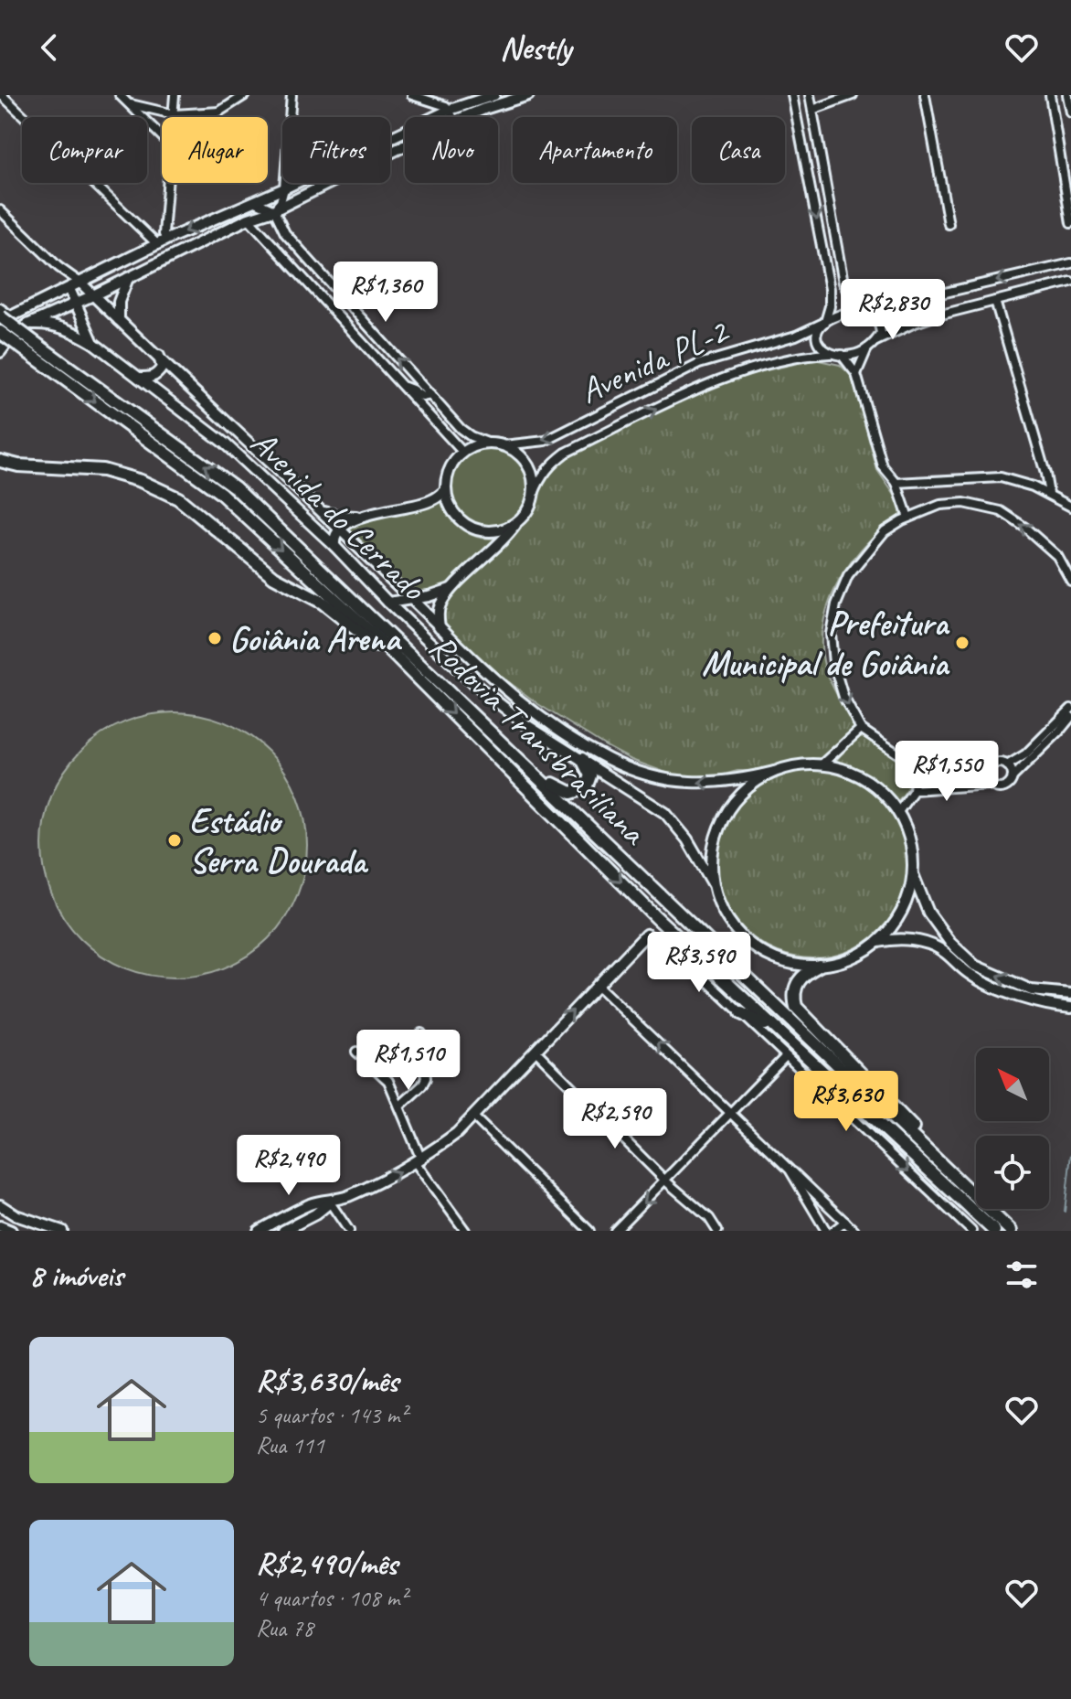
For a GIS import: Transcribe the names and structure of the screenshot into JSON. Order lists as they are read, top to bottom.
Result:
{
  "streets": {
    "highway": ["Rodovia Transbrasiliana"],
    "main road": ["Avenida do Cerrado"],
    "street": ["Avenida PL-2"]
  },
  "places": ["Goiânia Arena", "Prefeitura Municipal de Goiânia", "Estádio Serra Dourada"],
  "north": "top left",
  "page": {
    "header": "Nestly",
    "chip": [
      "Comprar",
      "Alugar",
      "Filtros",
      "Novo",
      "Apartamento",
      "Casa"
    ],
    "price": [
      "R$1,360",
      "R$2,830",
      "R$1,550",
      "R$3,590",
      "R$1,510",
      "R$3,630",
      "R$2,590",
      "R$2,490"
    ],
    "heading": "8 imóveis",
    "list": [
      {
        "name": "R$3,630/mês",
        "note": "5 quartos · 143 m² · Rua 111"
      },
      {
        "name": "R$2,490/mês",
        "note": "4 quartos · 108 m² · Rua 78"
      }
    ]
  }
}
